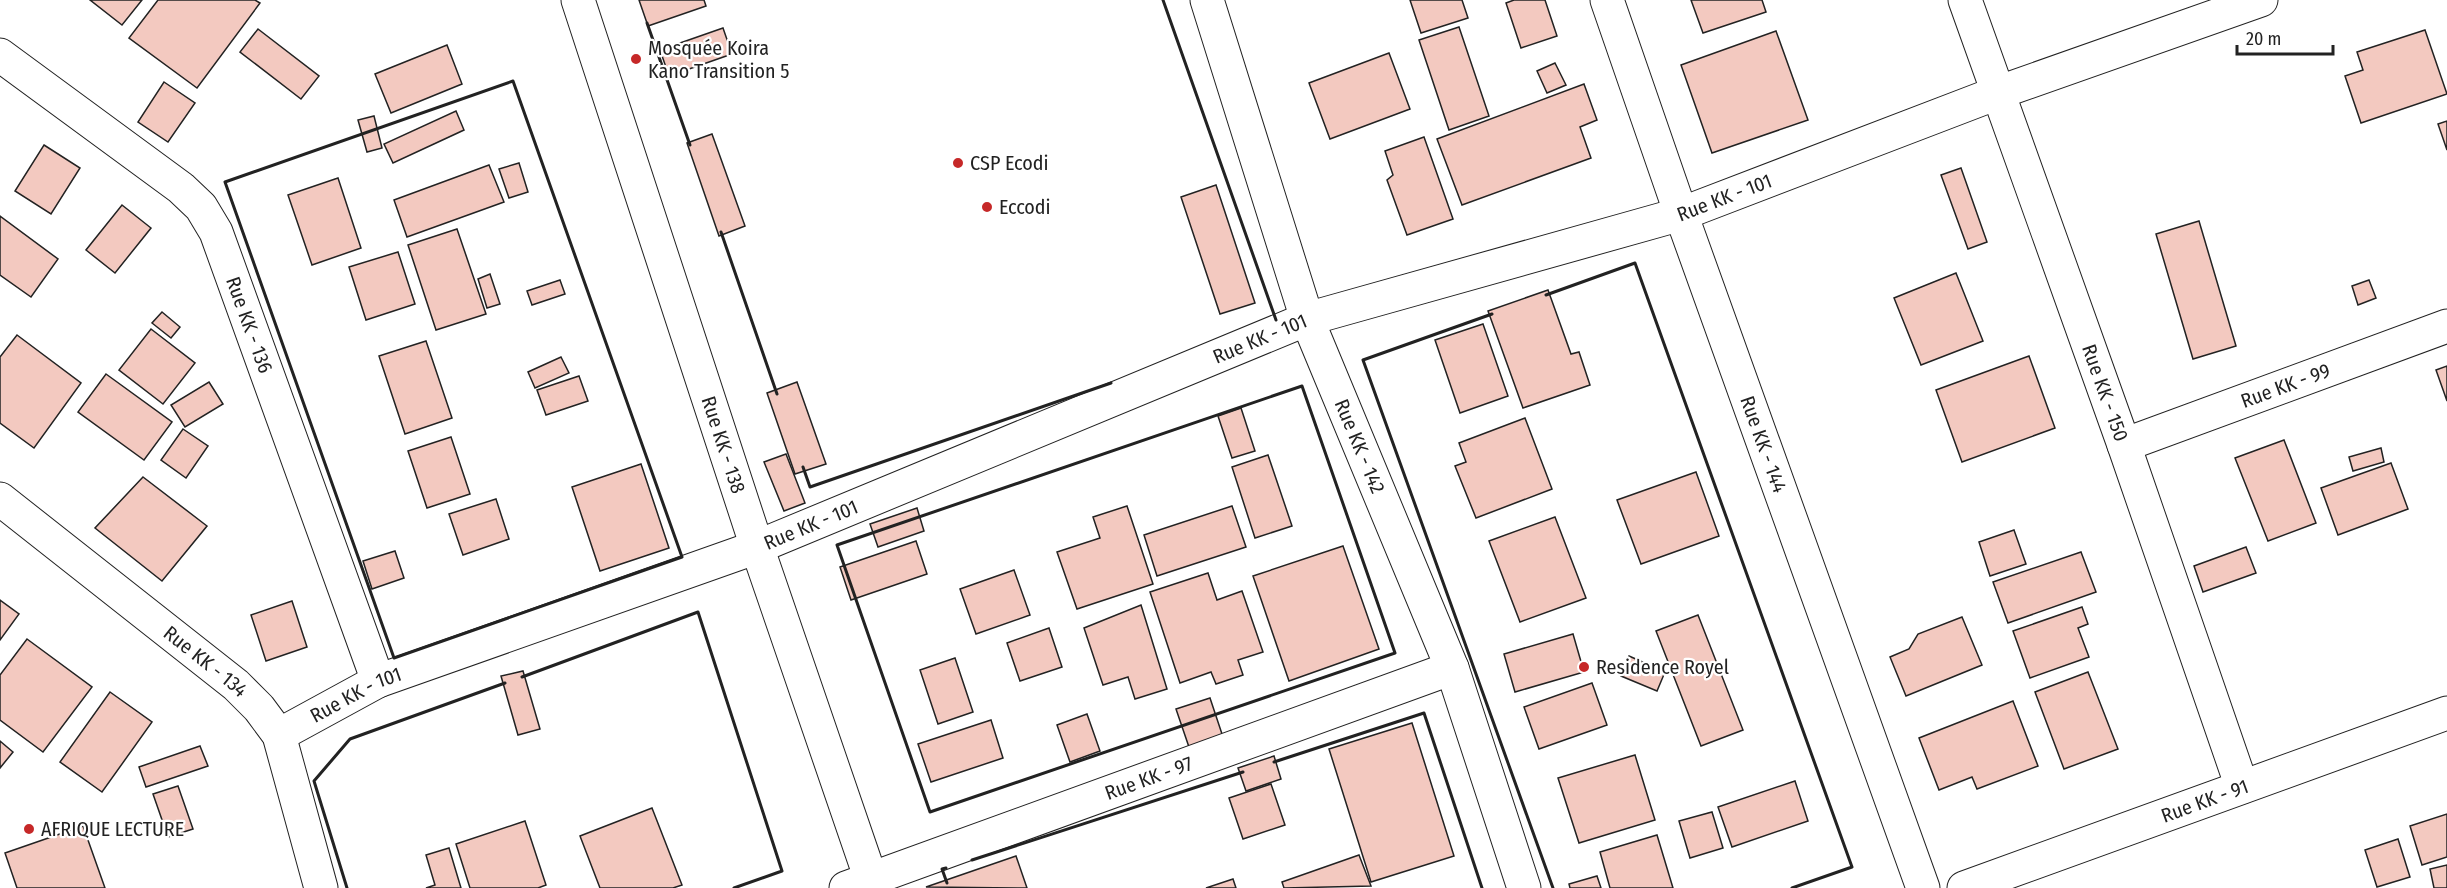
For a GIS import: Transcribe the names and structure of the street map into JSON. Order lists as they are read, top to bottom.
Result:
{
  "streets": {
    "street": [
      "Rue KK - 101",
      "Rue KK - 136",
      "Rue KK - 99",
      "Rue KK - 150",
      "Rue KK - 138",
      "Rue KK - 144",
      "Rue KK - 142",
      "Rue KK - 134",
      "Rue KK - 97",
      "Rue KK - 91"
    ]
  },
  "crossings": [
    ["Rue KK - 101", "Rue KK - 136"],
    ["Rue KK - 101", "Rue KK - 150"],
    ["Rue KK - 101", "Rue KK - 138"],
    ["Rue KK - 101", "Rue KK - 144"],
    ["Rue KK - 101", "Rue KK - 142"],
    ["Rue KK - 101", "Rue KK - 134"],
    ["Rue KK - 99", "Rue KK - 150"],
    ["Rue KK - 150", "Rue KK - 91"],
    ["Rue KK - 138", "Rue KK - 97"],
    ["Rue KK - 142", "Rue KK - 97"]
  ],
  "places": [
    "Mosquée Koira Kano Transition 5",
    "CSP Ecodi",
    "Eccodi",
    "Residence Royel",
    "AFRIQUE LECTURE"
  ],
  "scale_bar": "20 m"
}
